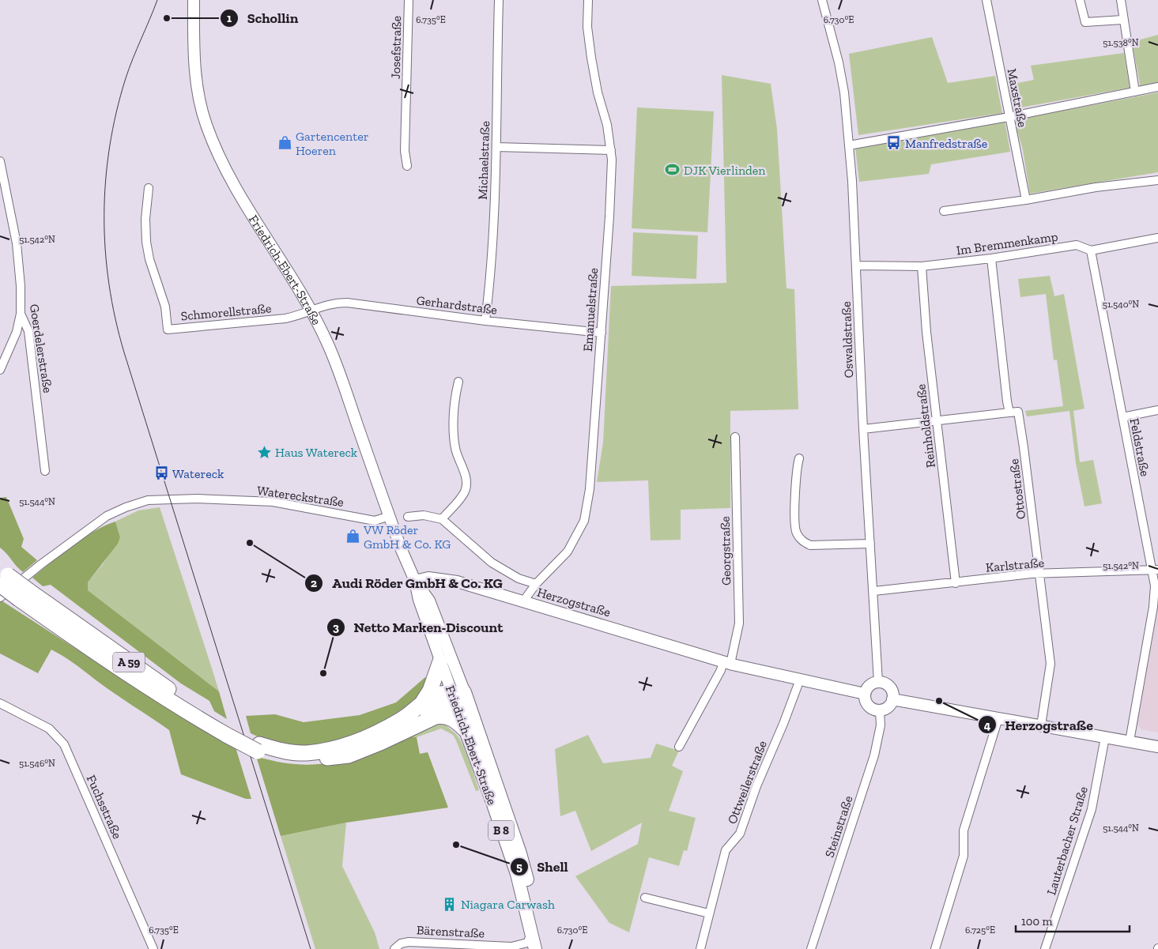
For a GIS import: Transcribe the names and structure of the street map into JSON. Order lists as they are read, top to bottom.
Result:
{
  "streets": {
    "highway": ["A 59"],
    "main road": ["Friedrich-Ebert-Straße", "Herzogstraße", "B 8"],
    "street": [
      "Josefstraße",
      "Maxstraße",
      "Michaelstraße",
      "Im Bremmenkamp",
      "Gerhardstraße",
      "Emanuelstraße",
      "Schmorellstraße",
      "Oswaldstraße",
      "Goerdelerstraße",
      "Reinholdstraße",
      "Feldstraße",
      "Ottostraße",
      "Watereckstraße",
      "Georgstraße",
      "Karlstraße",
      "Ottweilerstraße",
      "Fuchsstraße",
      "Steinstraße",
      "Lauterbacher Straße",
      "Bärenstraße"
    ]
  },
  "crossings": [
    ["Michaelstraße", "Gerhardstraße"],
    ["Im Bremmenkamp", "Oswaldstraße"],
    ["Im Bremmenkamp", "Reinholdstraße"],
    ["Im Bremmenkamp", "Feldstraße"],
    ["Friedrich-Ebert-Straße", "Gerhardstraße"],
    ["Friedrich-Ebert-Straße", "Schmorellstraße"],
    ["Friedrich-Ebert-Straße", "Watereckstraße"],
    ["Friedrich-Ebert-Straße", "Herzogstraße"],
    ["Friedrich-Ebert-Straße", "B 8"],
    ["Friedrich-Ebert-Straße", "Bärenstraße"],
    ["Gerhardstraße", "Emanuelstraße"],
    ["Gerhardstraße", "Schmorellstraße"],
    ["Emanuelstraße", "Herzogstraße"],
    ["Oswaldstraße", "Karlstraße"],
    ["Oswaldstraße", "Herzogstraße"],
    ["Oswaldstraße", "Steinstraße"],
    ["Reinholdstraße", "Karlstraße"],
    ["Feldstraße", "Karlstraße"],
    ["Ottostraße", "Karlstraße"],
    ["Georgstraße", "Herzogstraße"],
    ["Herzogstraße", "Ottweilerstraße"],
    ["Herzogstraße", "Steinstraße"],
    ["B 8", "Bärenstraße"]
  ],
  "places": {
    "other": [
      "Schollin",
      "Audi Röder GmbH & Co. KG",
      "Netto Marken-Discount",
      "Herzogstraße",
      "Shell"
    ],
    "shop": ["Gartencenter Hoeren", "VW Röder GmbH & Co. KG"],
    "bus stop": ["Manfredstraße", "Watereck"],
    "sports": ["DJK Vierlinden"],
    "place": ["Haus Watereck"],
    "building": ["Niagara Carwash"]
  },
  "scale_bar": "100 m",
  "coordinates": [
    "6.735°E",
    "6.730°E",
    "51.538°N",
    "51.542°N",
    "51.540°N",
    "51.544°N",
    "51.546°N",
    "6.725°E"
  ]
}
